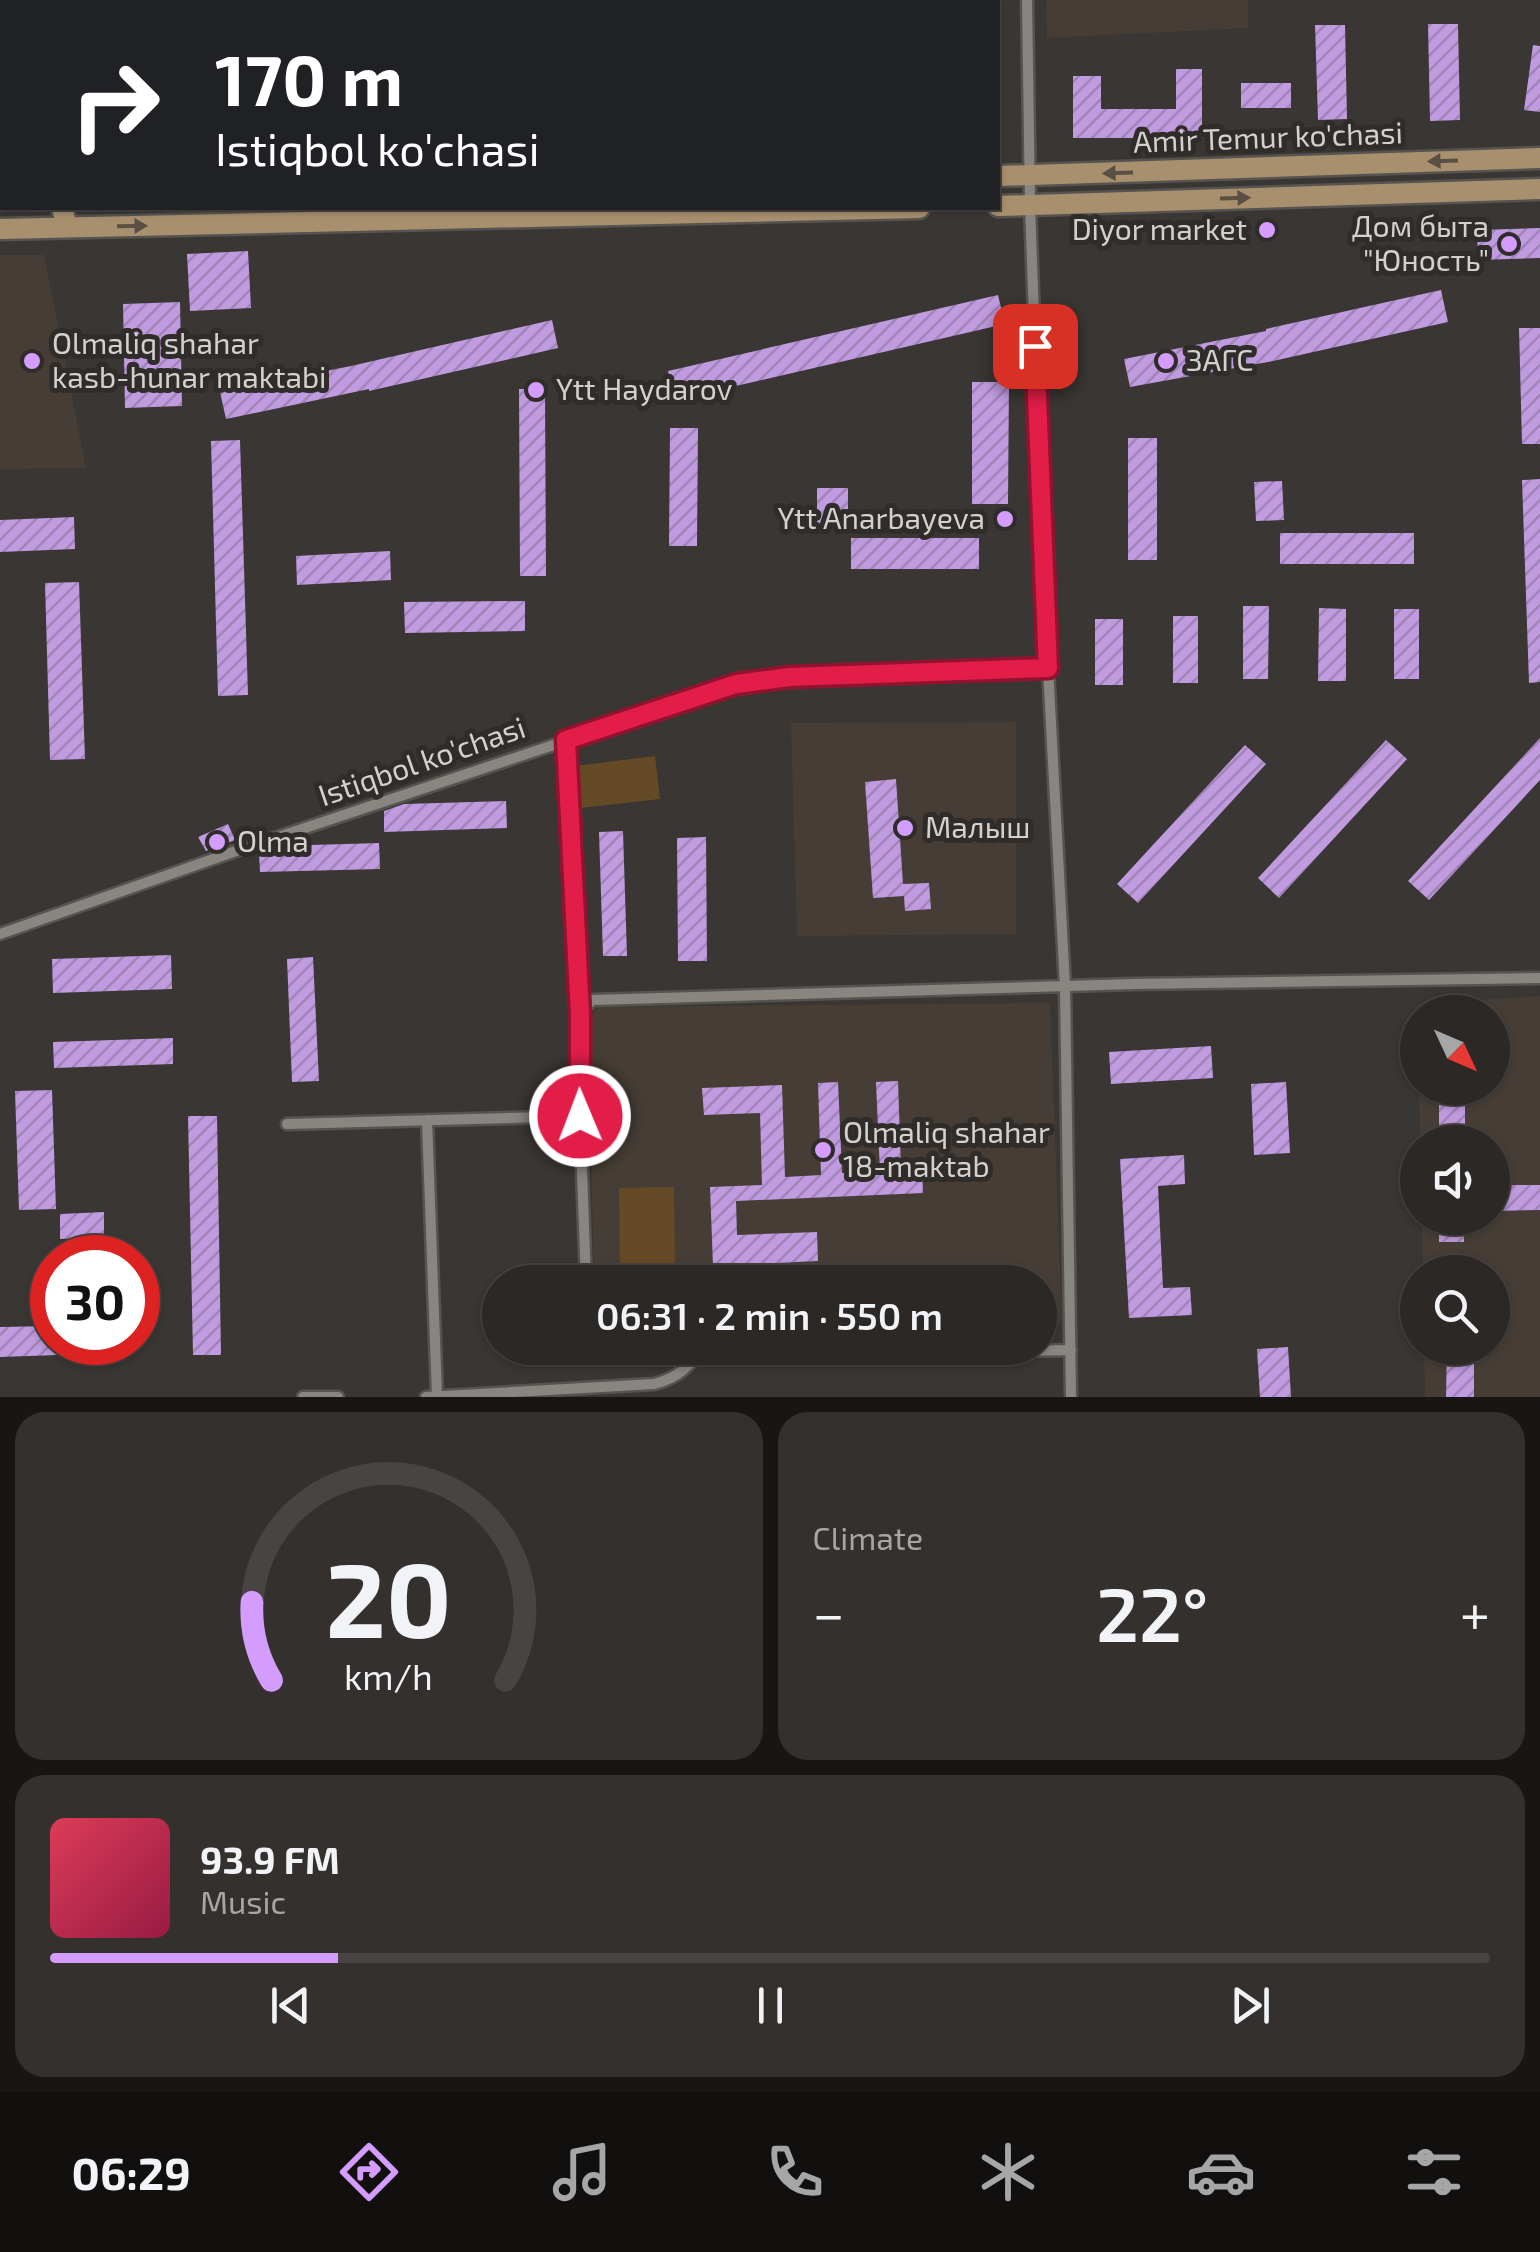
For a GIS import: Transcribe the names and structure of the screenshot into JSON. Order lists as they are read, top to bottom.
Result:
{
  "streets": {
    "main road": ["Amir Temur ko'chasi"],
    "street": ["Istiqbol ko'chasi"]
  },
  "places": [
    "Diyor market",
    "Дом быта \"Юность\"",
    "Olmaliq shahar kasb-hunar maktabi",
    "ЗАГС",
    "Ytt Haydarov",
    "Ytt Anarbayeva",
    "Малыш",
    "Olma",
    "Olmaliq shahar 18-maktab"
  ],
  "north": "bottom right",
  "page": {
    "turn": ["170 m", "Istiqbol ko'chasi"],
    "limit": "30",
    "trip": "06:31 · 2 min · 550 m",
    "tile": "Climate",
    "heat": ["−", "22°", "+"],
    "song": ["93.9 FM", "Music"],
    "tabs": "06:29",
    "gauge": ["20", "km/h"]
  }
}
